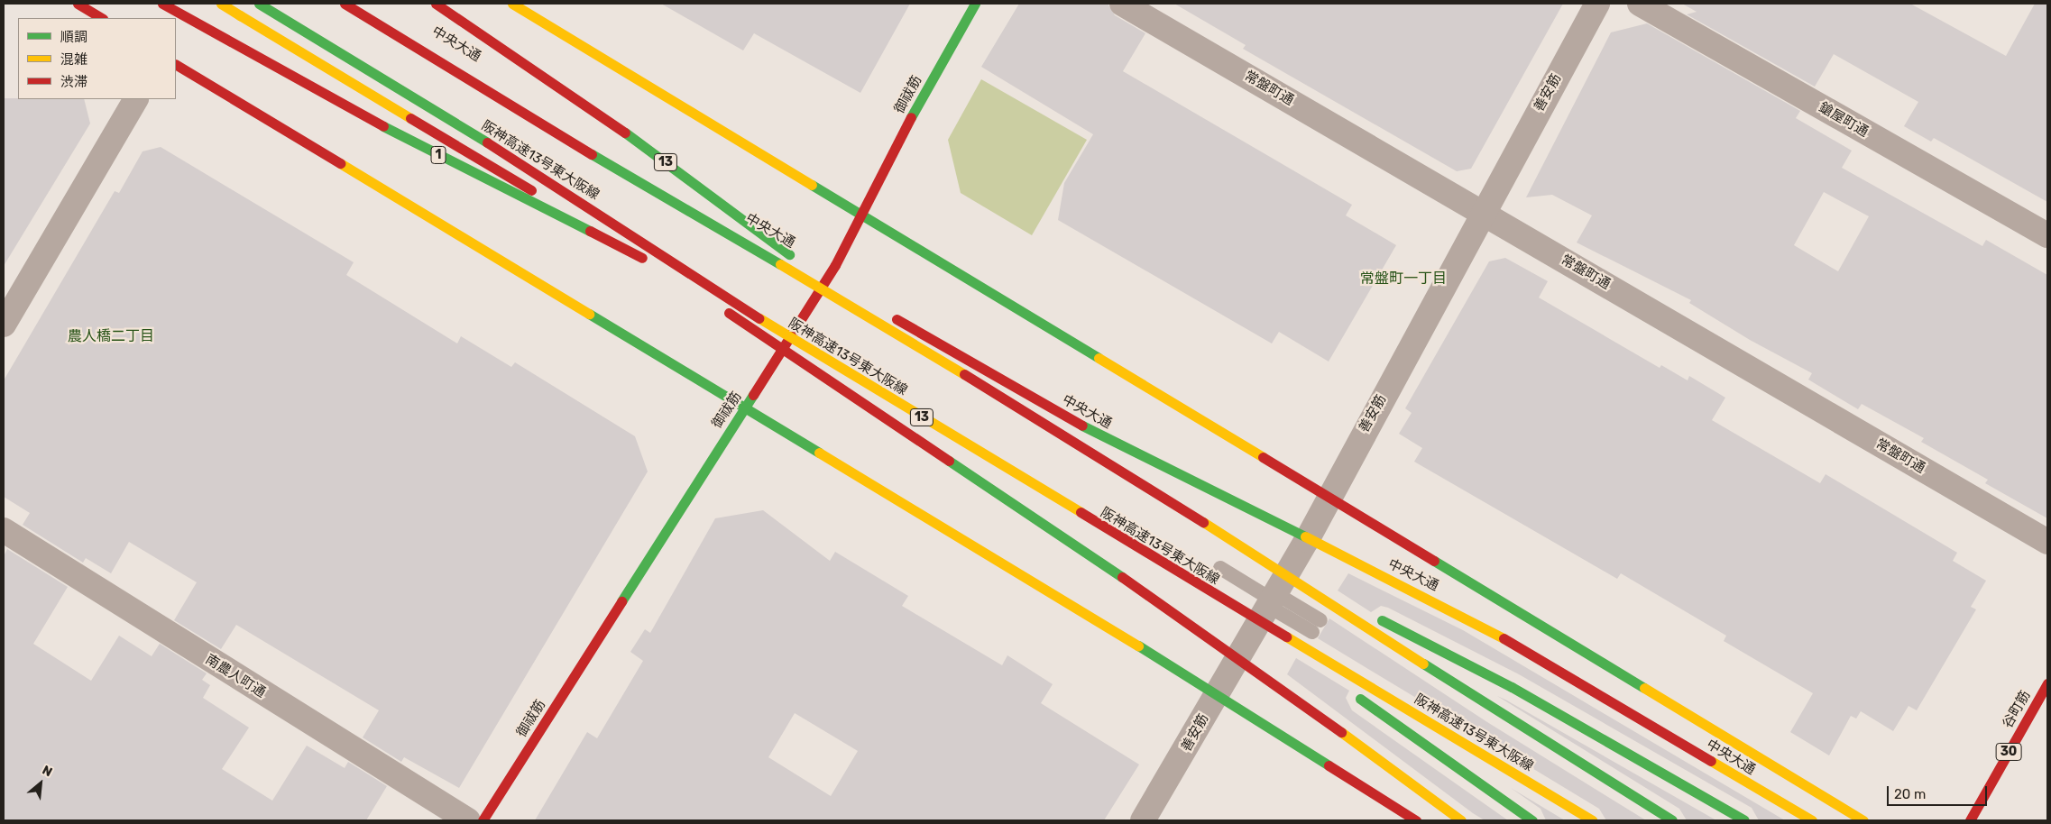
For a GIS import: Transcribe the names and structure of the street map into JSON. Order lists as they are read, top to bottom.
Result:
{
  "streets": {
    "main road": [
      "中央大通",
      "御祓筋",
      "1",
      "阪神高速13号東大阪線",
      "13",
      "谷町筋",
      "30"
    ],
    "street": [
      "常盤町通",
      "善安筋",
      "鎗屋町通",
      "南農人町通"
    ]
  },
  "crossings": [
    ["中央大通", "善安筋"],
    ["中央大通", "御祓筋"],
    ["常盤町通", "善安筋"],
    ["1", "阪神高速13号東大阪線"]
  ],
  "districts": ["常盤町一丁目", "農人橋二丁目"],
  "legend": ["順調", "混雑", "渋滞"],
  "scale_bar": "20 m",
  "north": "top right"
}
